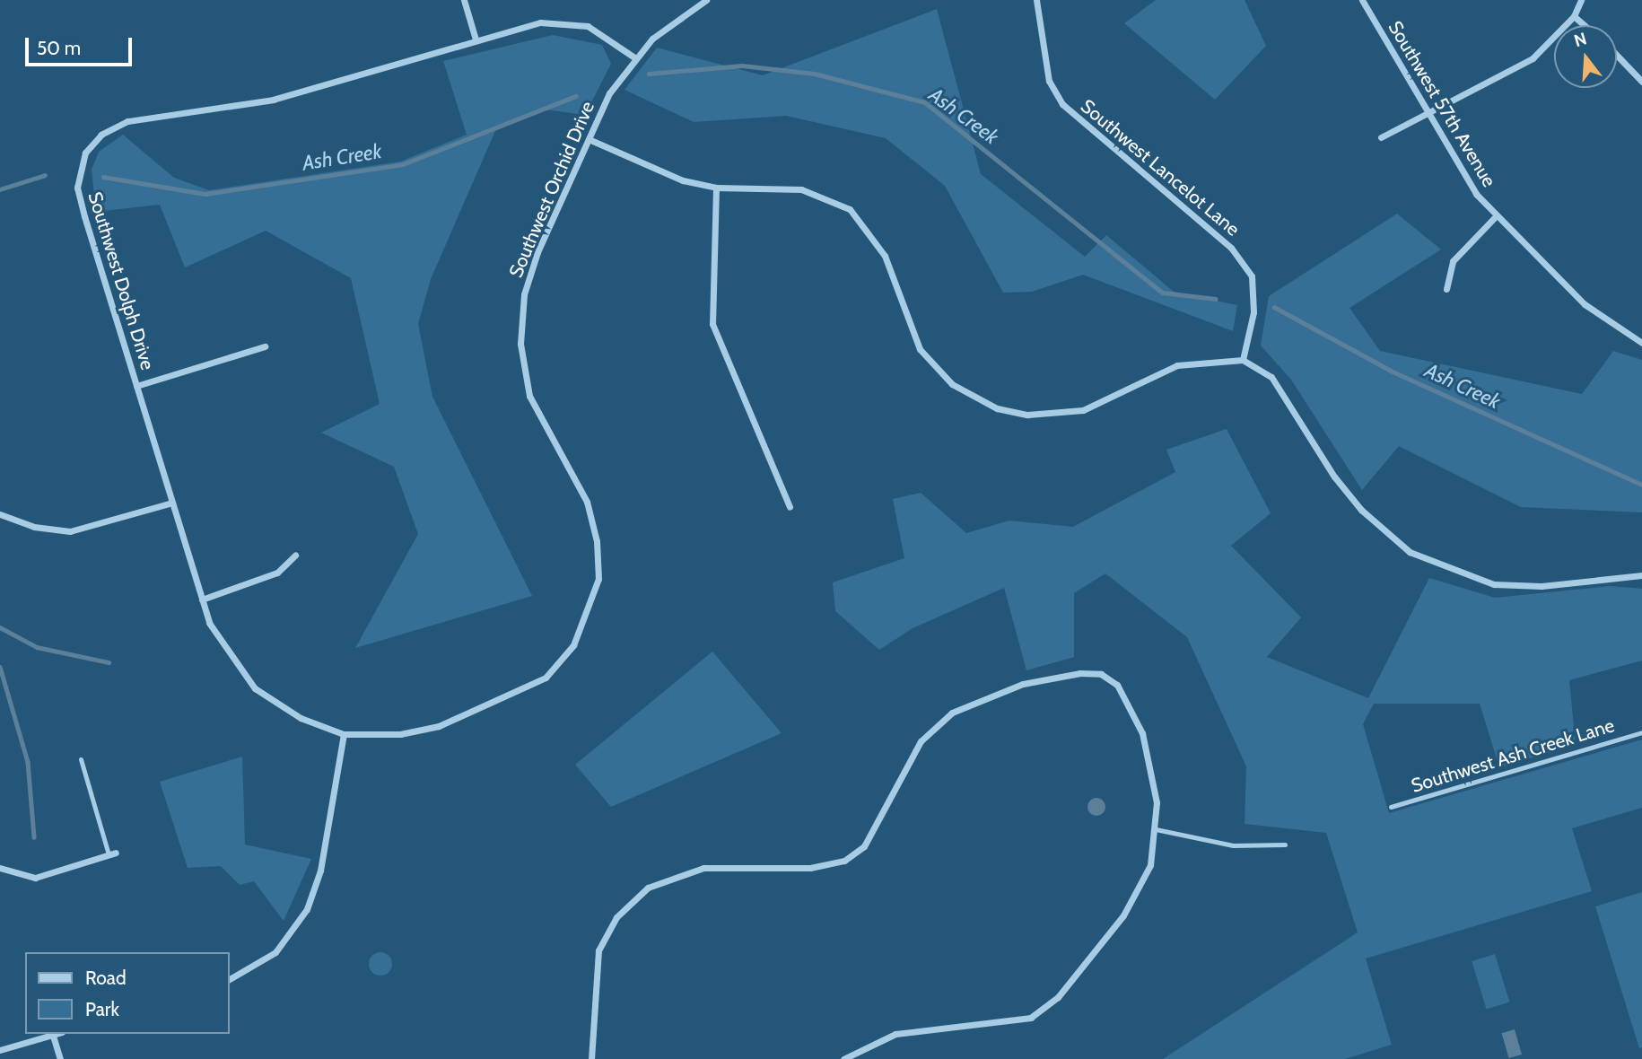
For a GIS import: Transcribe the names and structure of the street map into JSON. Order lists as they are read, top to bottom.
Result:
{
  "streets": {
    "street": [
      "Southwest 57th Avenue",
      "Southwest Lancelot Lane",
      "Southwest Orchid Drive",
      "Southwest Dolph Drive"
    ],
    "lane": ["Southwest Ash Creek Lane"]
  },
  "crossings": [
    ["Southwest Orchid Drive", "Southwest Dolph Drive"]
  ],
  "water": ["Ash Creek"],
  "legend": ["Road", "Park"],
  "scale_bar": "50 m",
  "north": "top"
}
